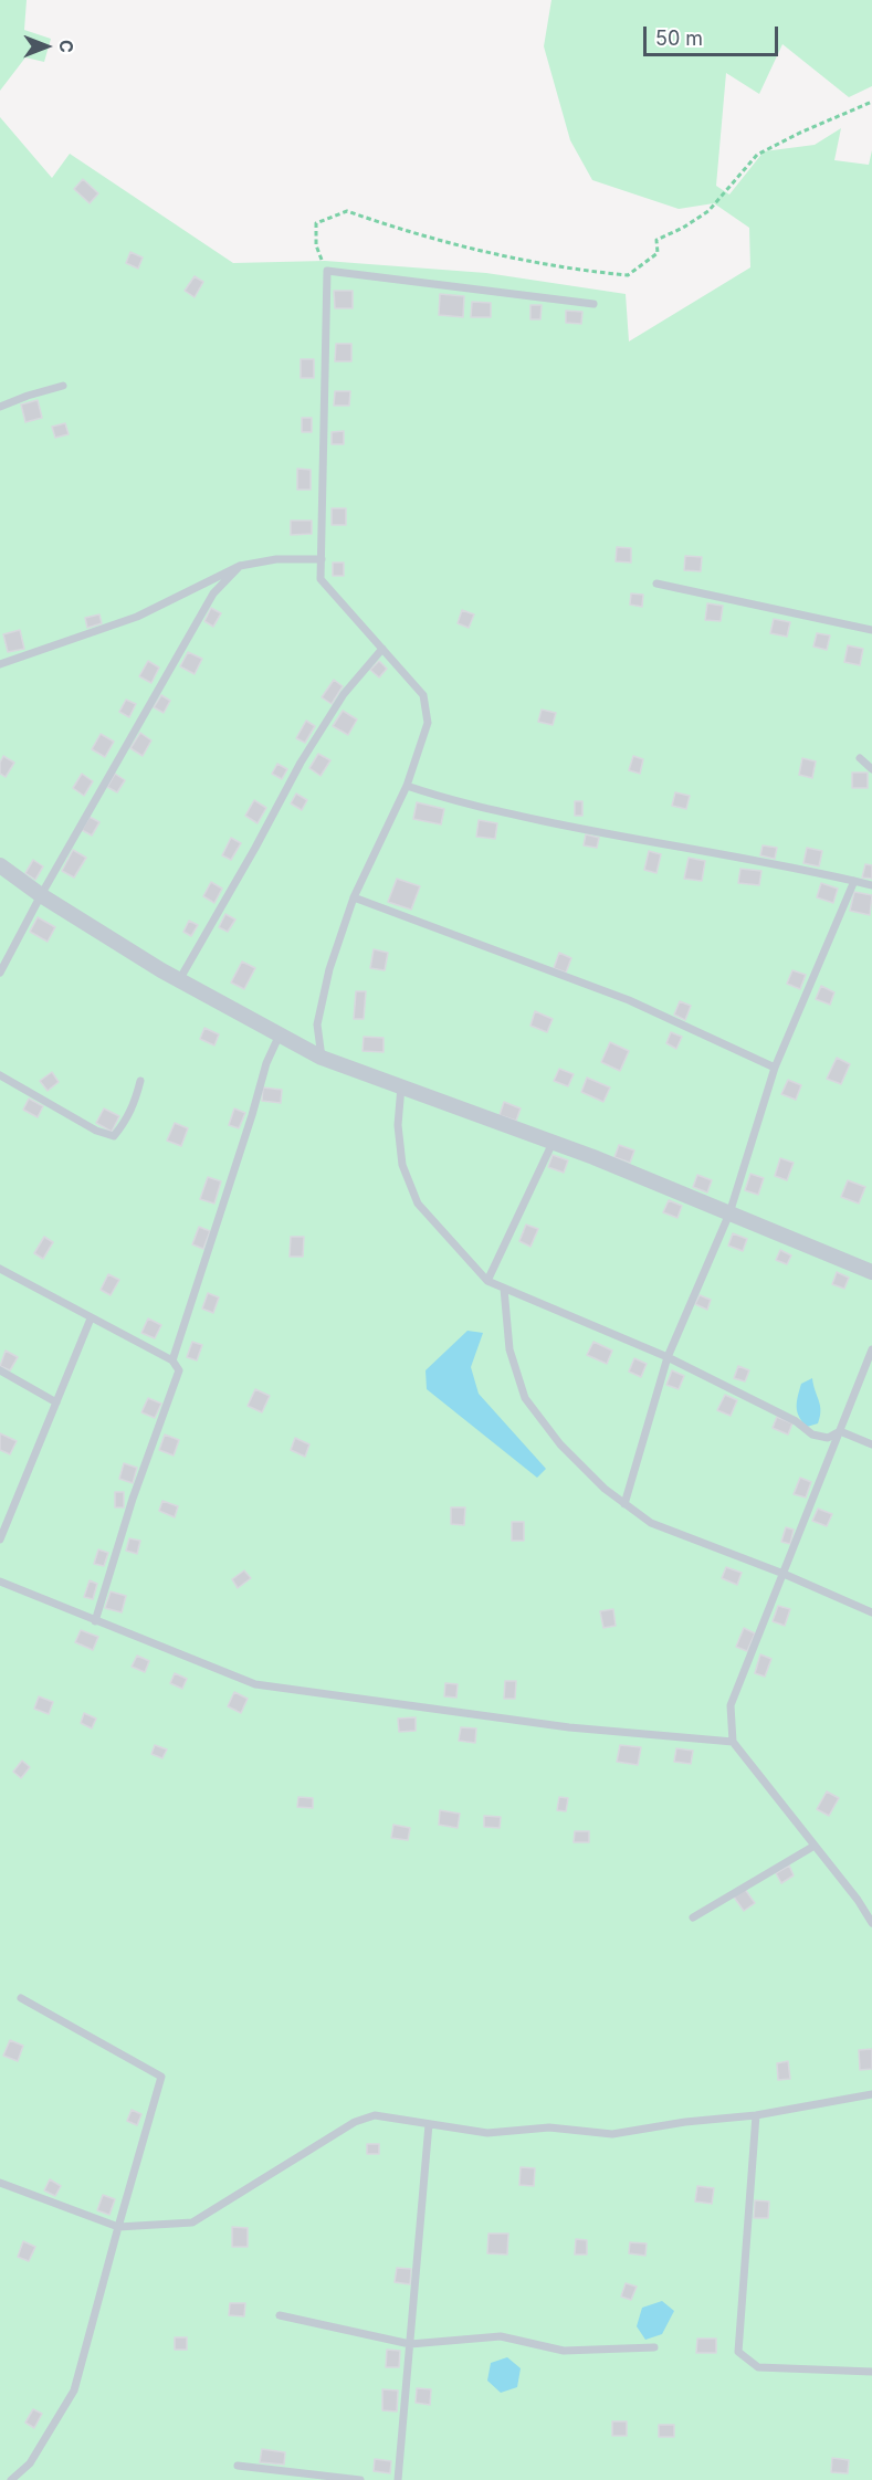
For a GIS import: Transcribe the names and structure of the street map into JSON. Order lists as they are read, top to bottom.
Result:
{
  "scale_bar": "50 m",
  "north": "right"
}
